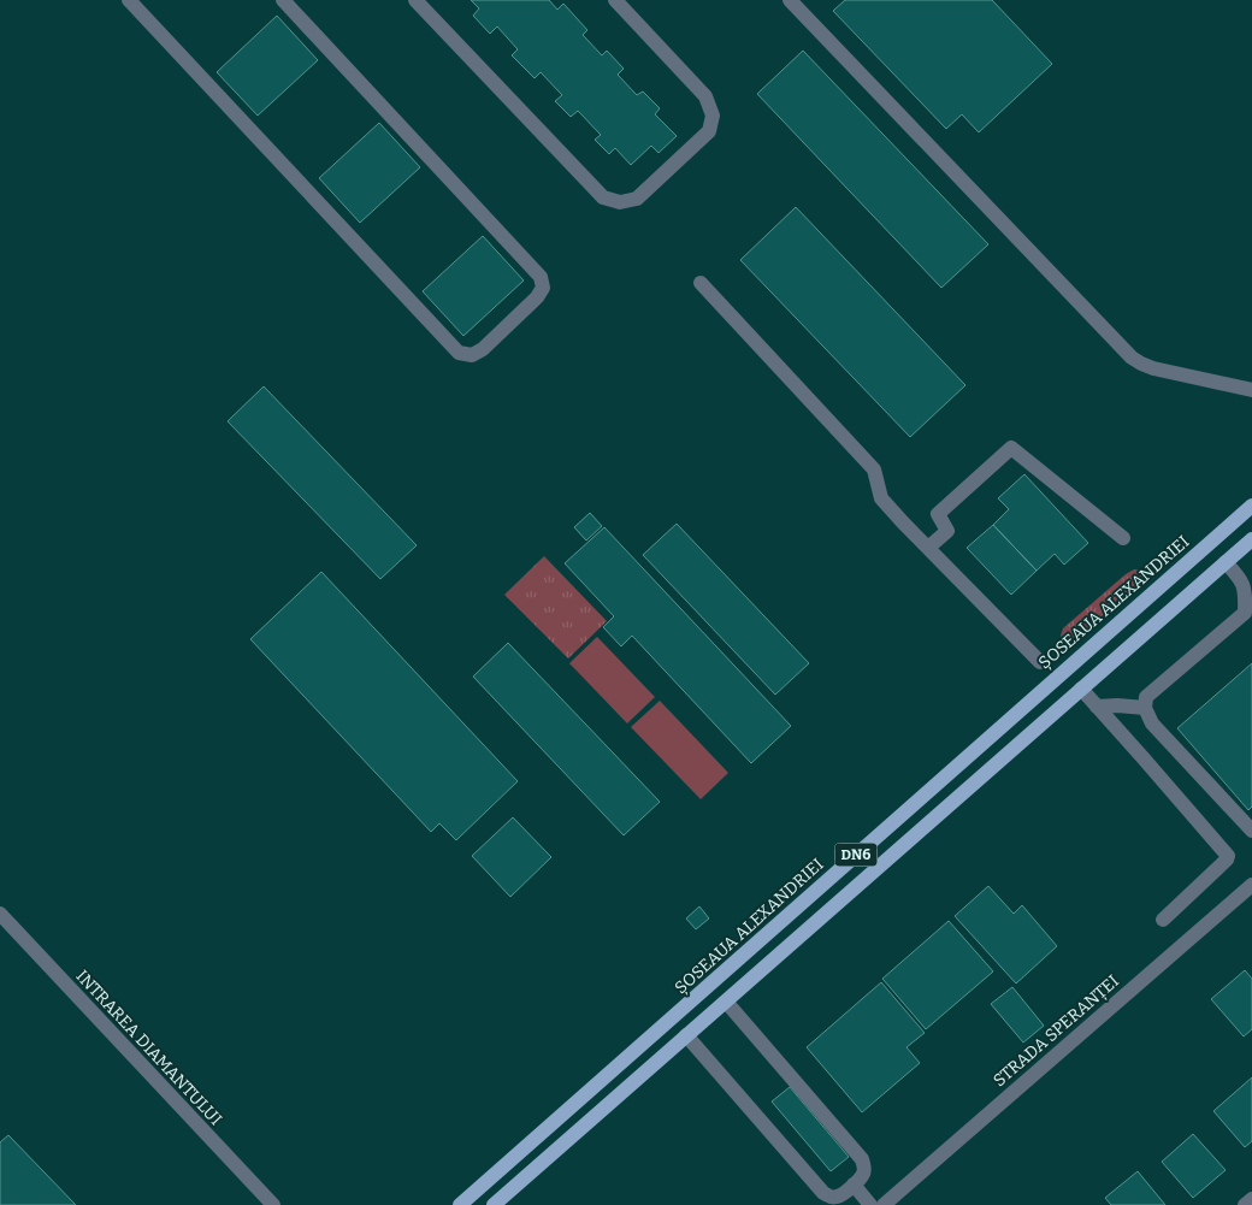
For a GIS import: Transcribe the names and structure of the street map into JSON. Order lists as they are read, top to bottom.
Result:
{
  "streets": {
    "main road": ["ȘOSEAUA ALEXANDRIEI", "DN6"],
    "street": ["STRADA SPERANȚEI", "INTRAREA DIAMANTULUI"]
  }
}
